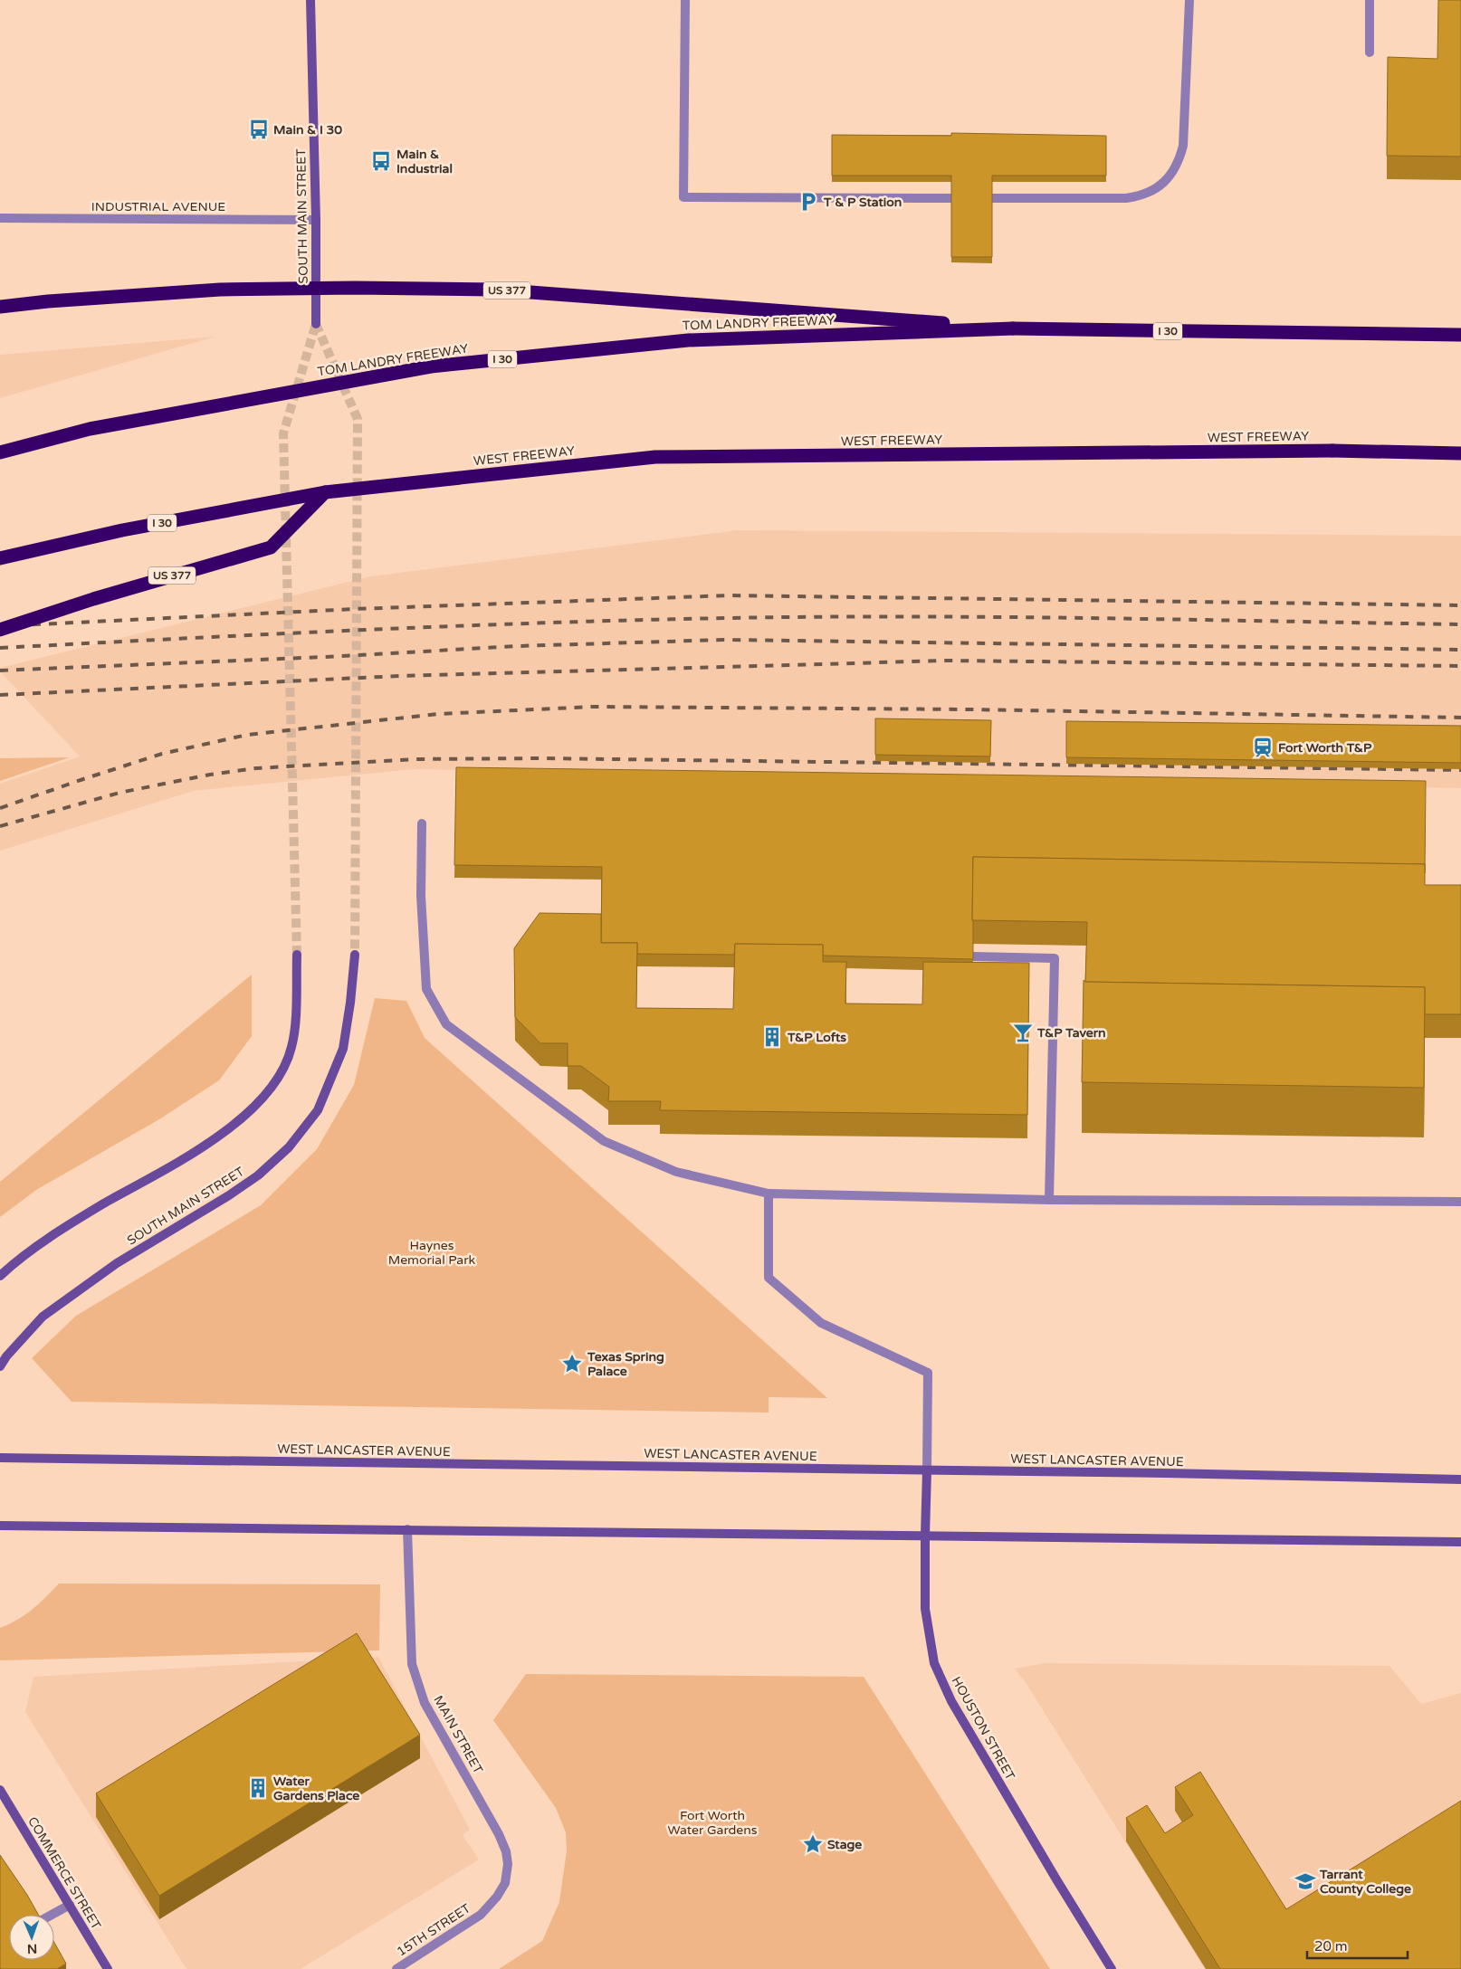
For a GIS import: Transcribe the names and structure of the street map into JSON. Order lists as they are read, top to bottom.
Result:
{
  "streets": {
    "highway": [
      "US 377",
      "TOM LANDRY FREEWAY",
      "I 30",
      "WEST FREEWAY"
    ],
    "main road": [
      "SOUTH MAIN STREET",
      "WEST LANCASTER AVENUE",
      "HOUSTON STREET",
      "COMMERCE STREET"
    ],
    "street": ["INDUSTRIAL AVENUE", "MAIN STREET", "15TH STREET"]
  },
  "crossings": [
    ["INDUSTRIAL AVENUE", "SOUTH MAIN STREET"],
    ["US 377", "TOM LANDRY FREEWAY"],
    ["US 377", "I 30"],
    ["US 377", "WEST FREEWAY"],
    ["TOM LANDRY FREEWAY", "I 30"],
    ["I 30", "WEST FREEWAY"],
    ["WEST LANCASTER AVENUE", "HOUSTON STREET"],
    ["MAIN STREET", "15TH STREET"]
  ],
  "parks": ["Haynes Memorial Park", "Fort Worth Water Gardens"],
  "places": {
    "bus stop": ["Main & I 30", "Main & Industrial"],
    "parking": ["T & P Station"],
    "station": ["Fort Worth T&P"],
    "bar": ["T&P Tavern"],
    "building": ["T&P Lofts", "Water Gardens Place"],
    "place": ["Texas Spring Palace", "Stage"],
    "school or university": ["Tarrant County College"]
  },
  "scale_bar": "20 m",
  "north": "bottom"
}
